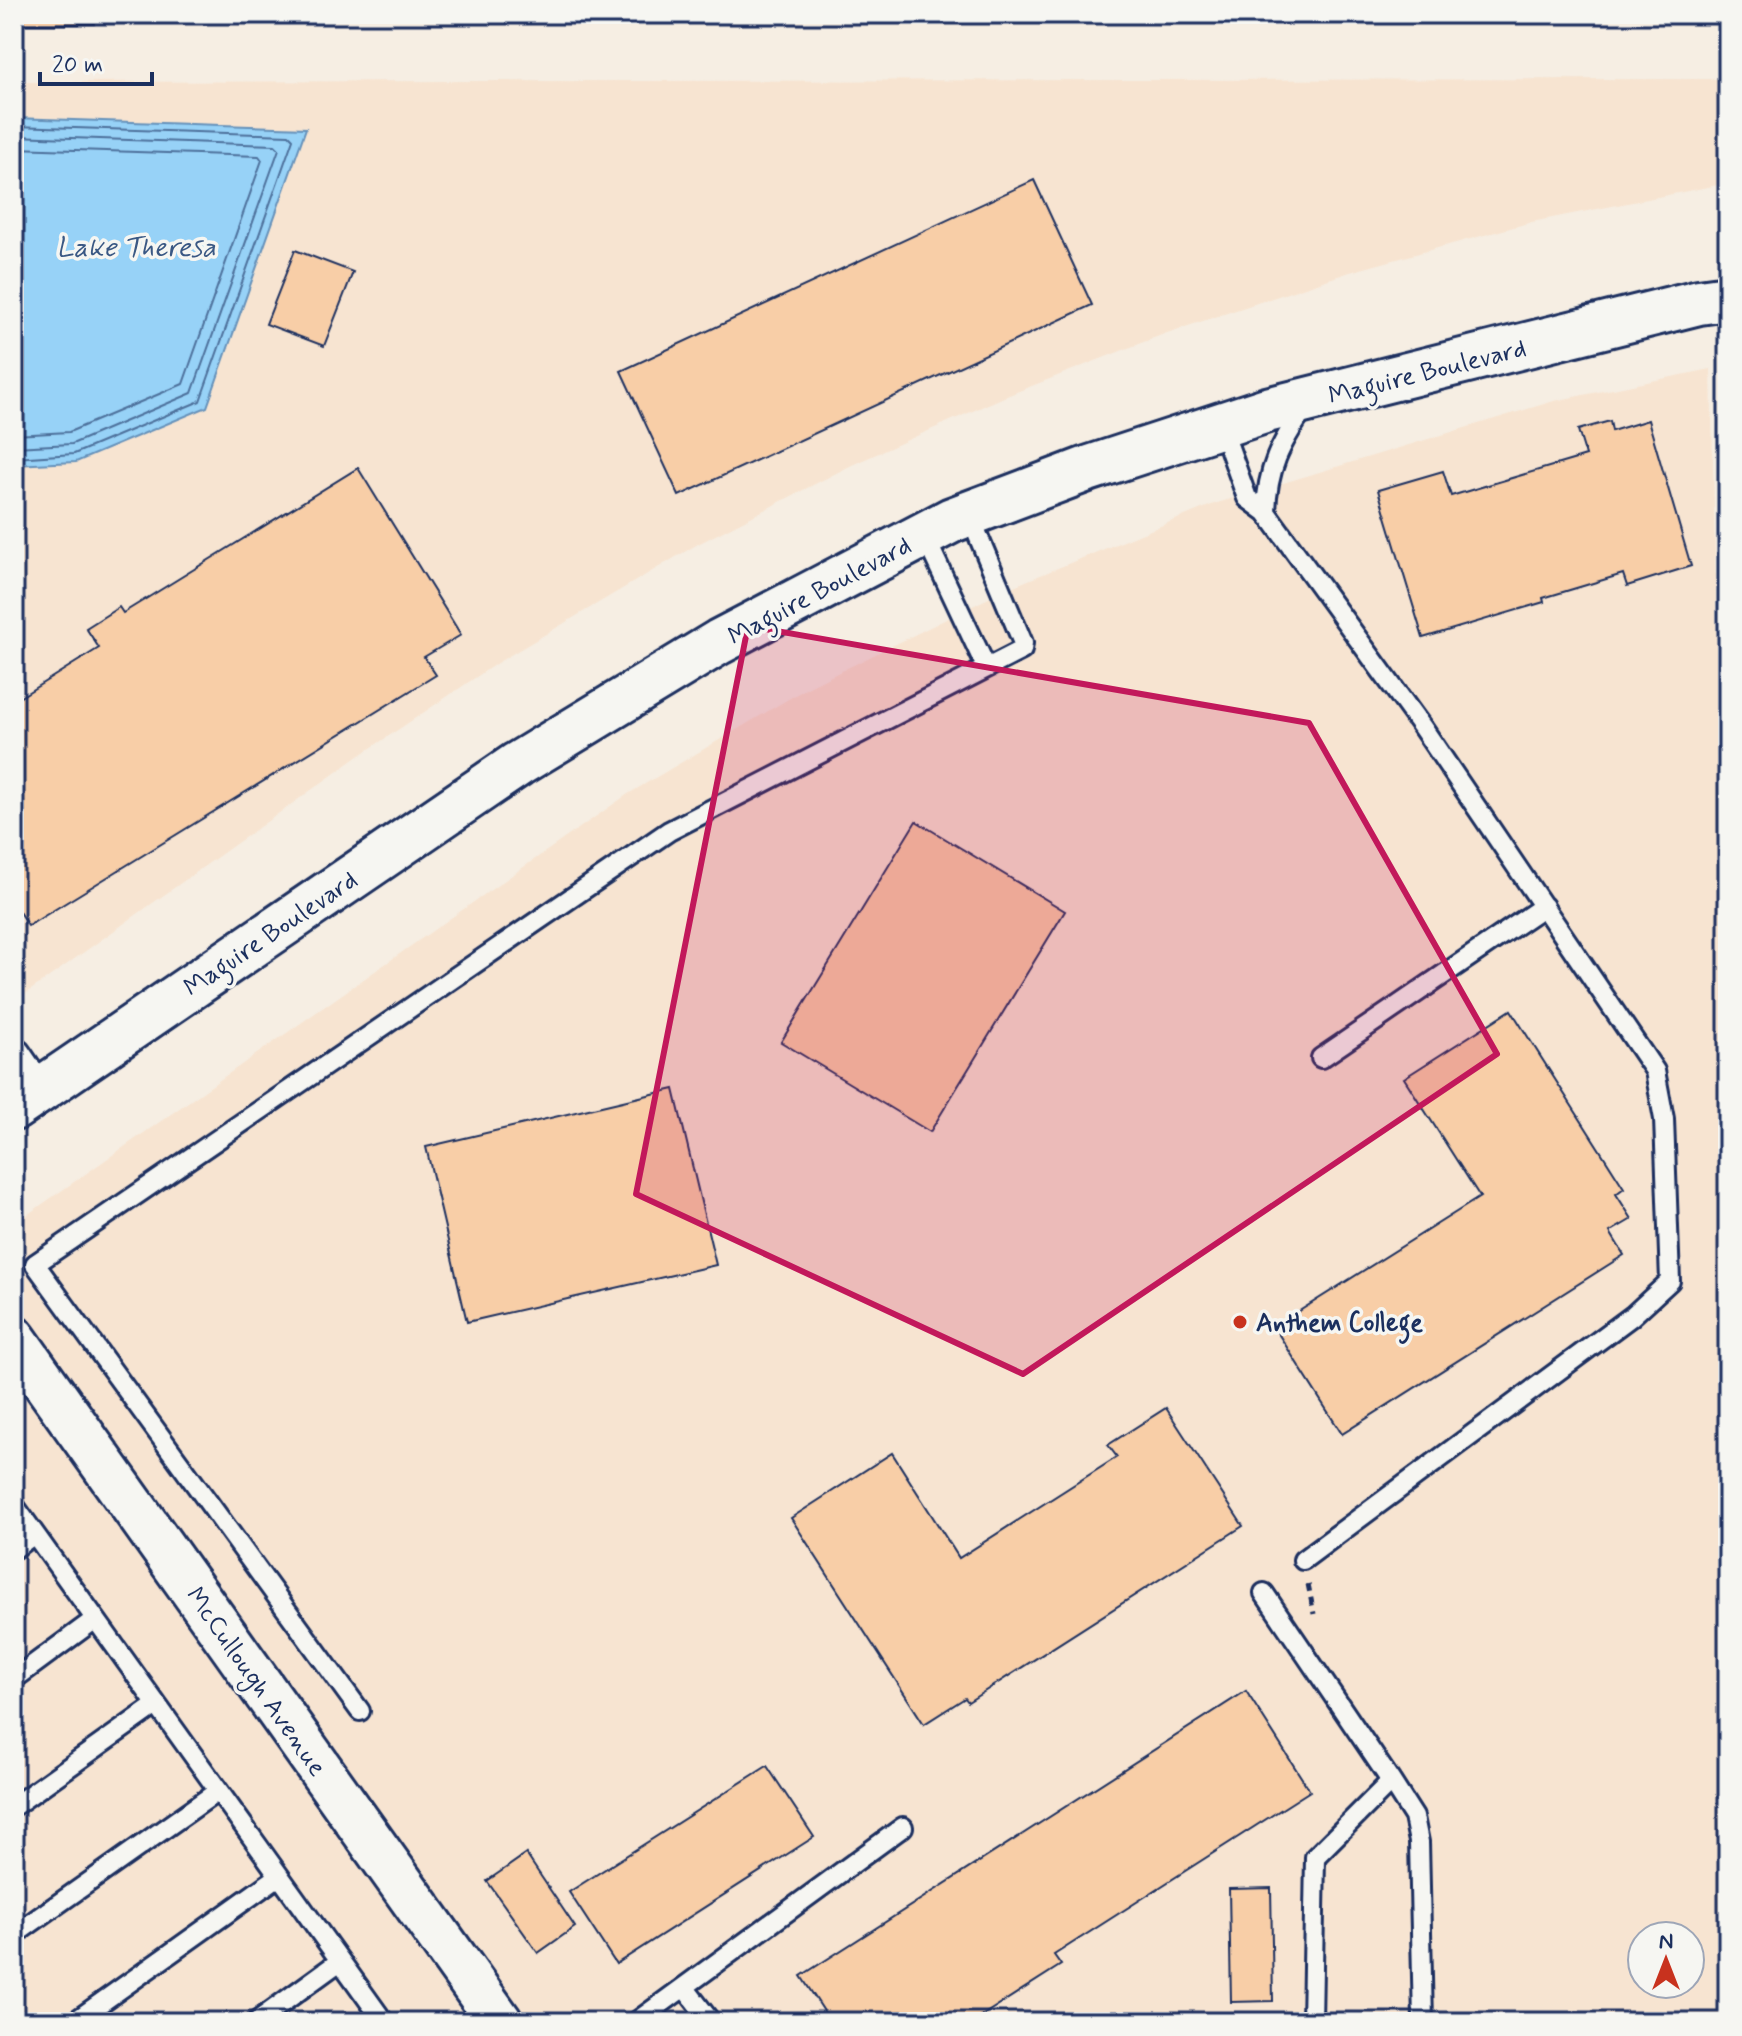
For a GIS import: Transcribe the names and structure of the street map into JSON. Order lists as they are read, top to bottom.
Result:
{
  "streets": {
    "street": ["Maguire Boulevard", "McCullough Avenue"]
  },
  "water": ["Lake Theresa"],
  "places": ["Anthem College"],
  "scale_bar": "20 m",
  "north": "top"
}
